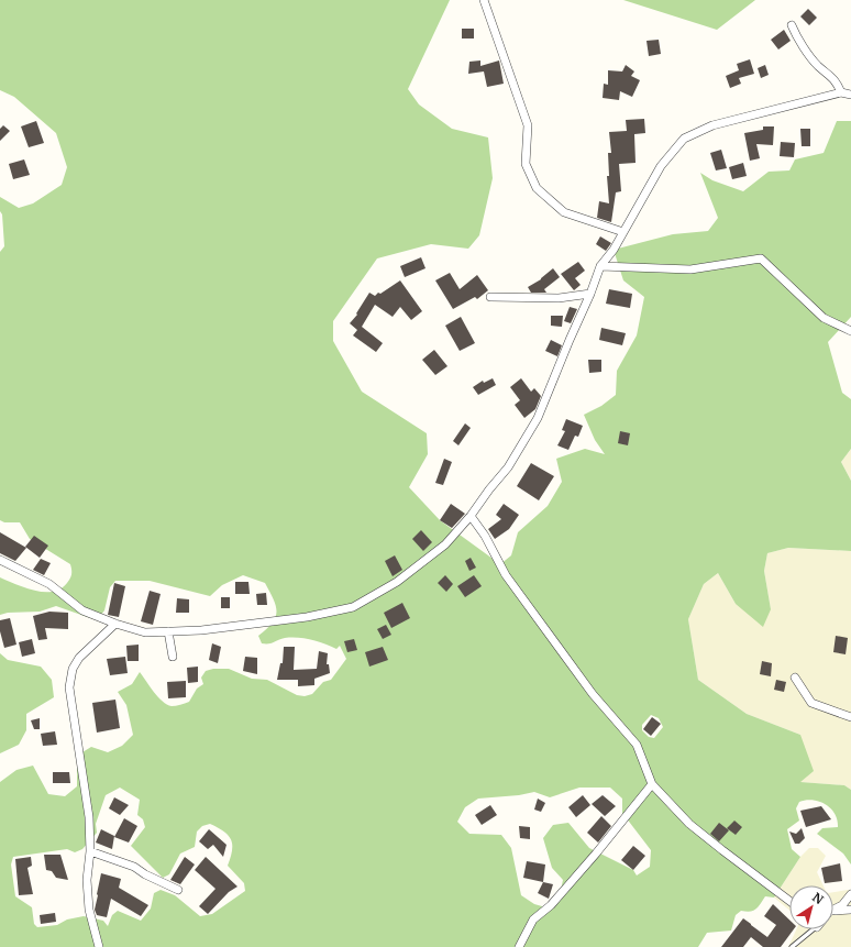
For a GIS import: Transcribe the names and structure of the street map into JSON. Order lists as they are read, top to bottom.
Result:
{
  "north": "top right"
}
